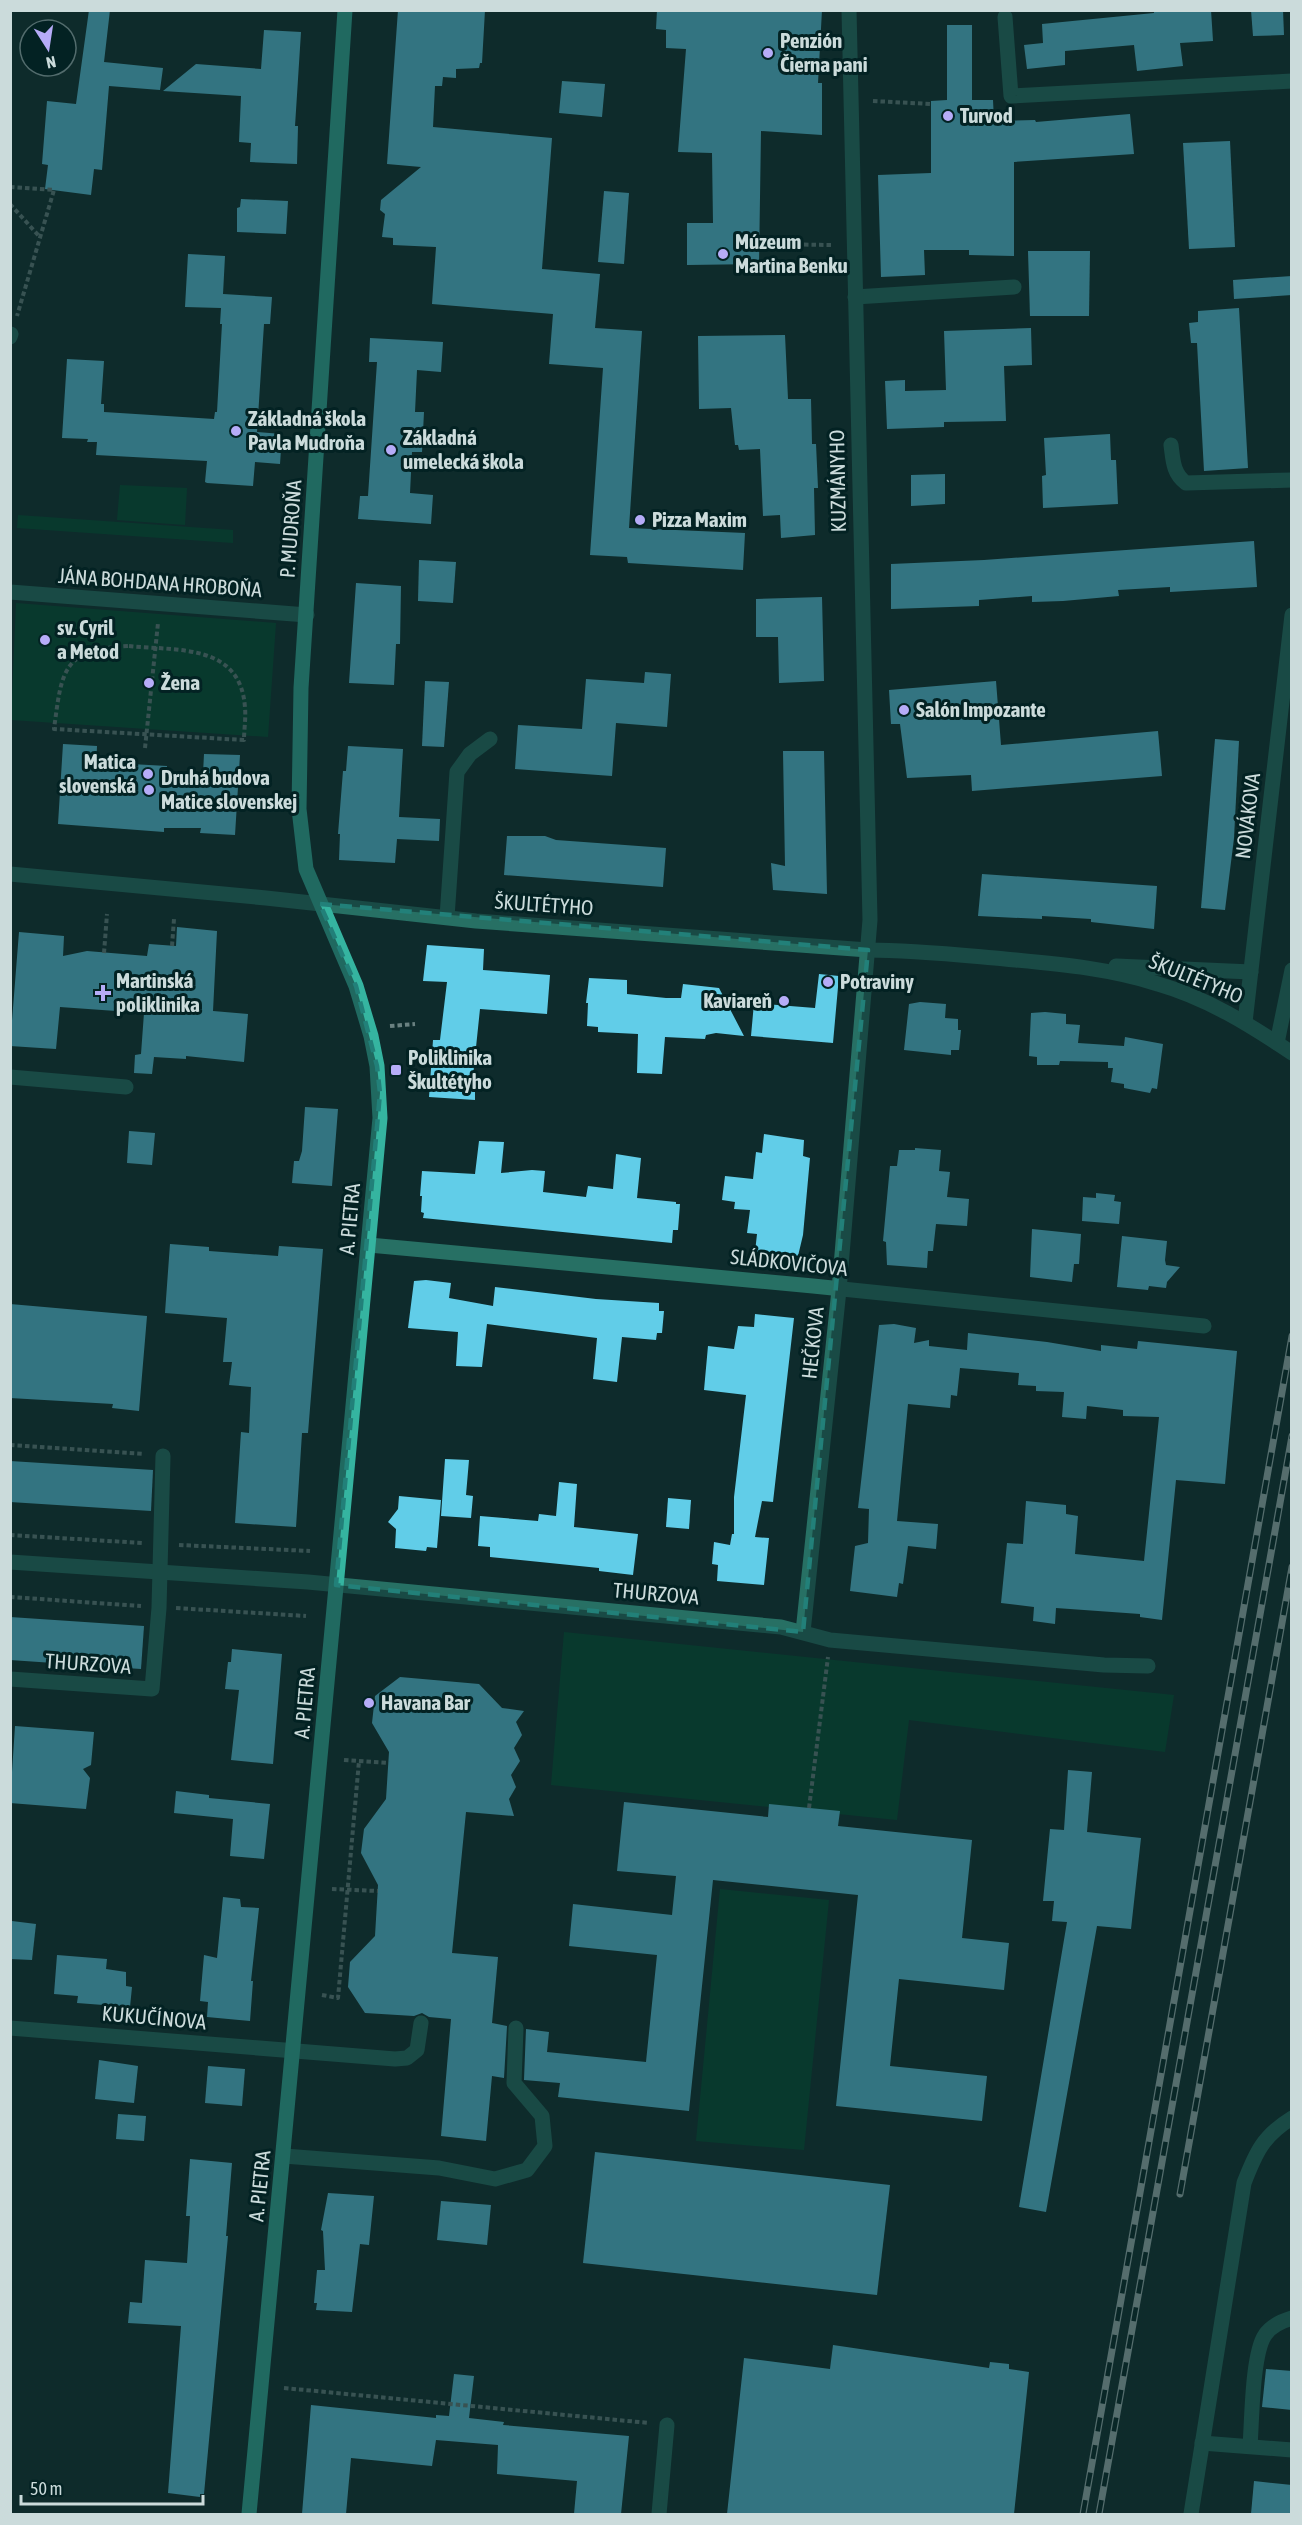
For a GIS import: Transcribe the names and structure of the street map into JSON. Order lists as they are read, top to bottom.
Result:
{
  "streets": {
    "main road": ["P. MUDROŇA", "A. PIETRA"],
    "street": [
      "KUZMÁNYHO",
      "JÁNA BOHDANA HROBOŇA",
      "NOVÁKOVA",
      "ŠKULTÉTYHO",
      "SLÁDKOVIČOVA",
      "HEČKOVA",
      "THURZOVA",
      "KUKUČÍNOVA"
    ]
  },
  "crossings": [
    ["KUZMÁNYHO", "ŠKULTÉTYHO"],
    ["KUZMÁNYHO", "HEČKOVA"],
    ["P. MUDROŇA", "JÁNA BOHDANA HROBOŇA"],
    ["P. MUDROŇA", "ŠKULTÉTYHO"],
    ["P. MUDROŇA", "A. PIETRA"],
    ["NOVÁKOVA", "ŠKULTÉTYHO"],
    ["ŠKULTÉTYHO", "A. PIETRA"],
    ["ŠKULTÉTYHO", "HEČKOVA"],
    ["A. PIETRA", "SLÁDKOVIČOVA"],
    ["A. PIETRA", "THURZOVA"],
    ["A. PIETRA", "KUKUČÍNOVA"],
    ["SLÁDKOVIČOVA", "HEČKOVA"],
    ["HEČKOVA", "THURZOVA"]
  ],
  "places": {
    "other": [
      "Penzión Čierna pani",
      "Turvod",
      "Múzeum Martina Benku",
      "Základná škola Pavla Mudroňa",
      "Základná umelecká škola",
      "Pizza Maxim",
      "sv. Cyril a Metod",
      "Žena",
      "Salón Impozante",
      "Matica slovenská",
      "Druhá budova Matice slovenskej",
      "Potraviny",
      "Kaviareň",
      "Havana Bar"
    ],
    "health": ["Martinská poliklinika"],
    "transit": ["Poliklinika Škultétyho"]
  },
  "scale_bar": "50 m",
  "north": "bottom"
}
